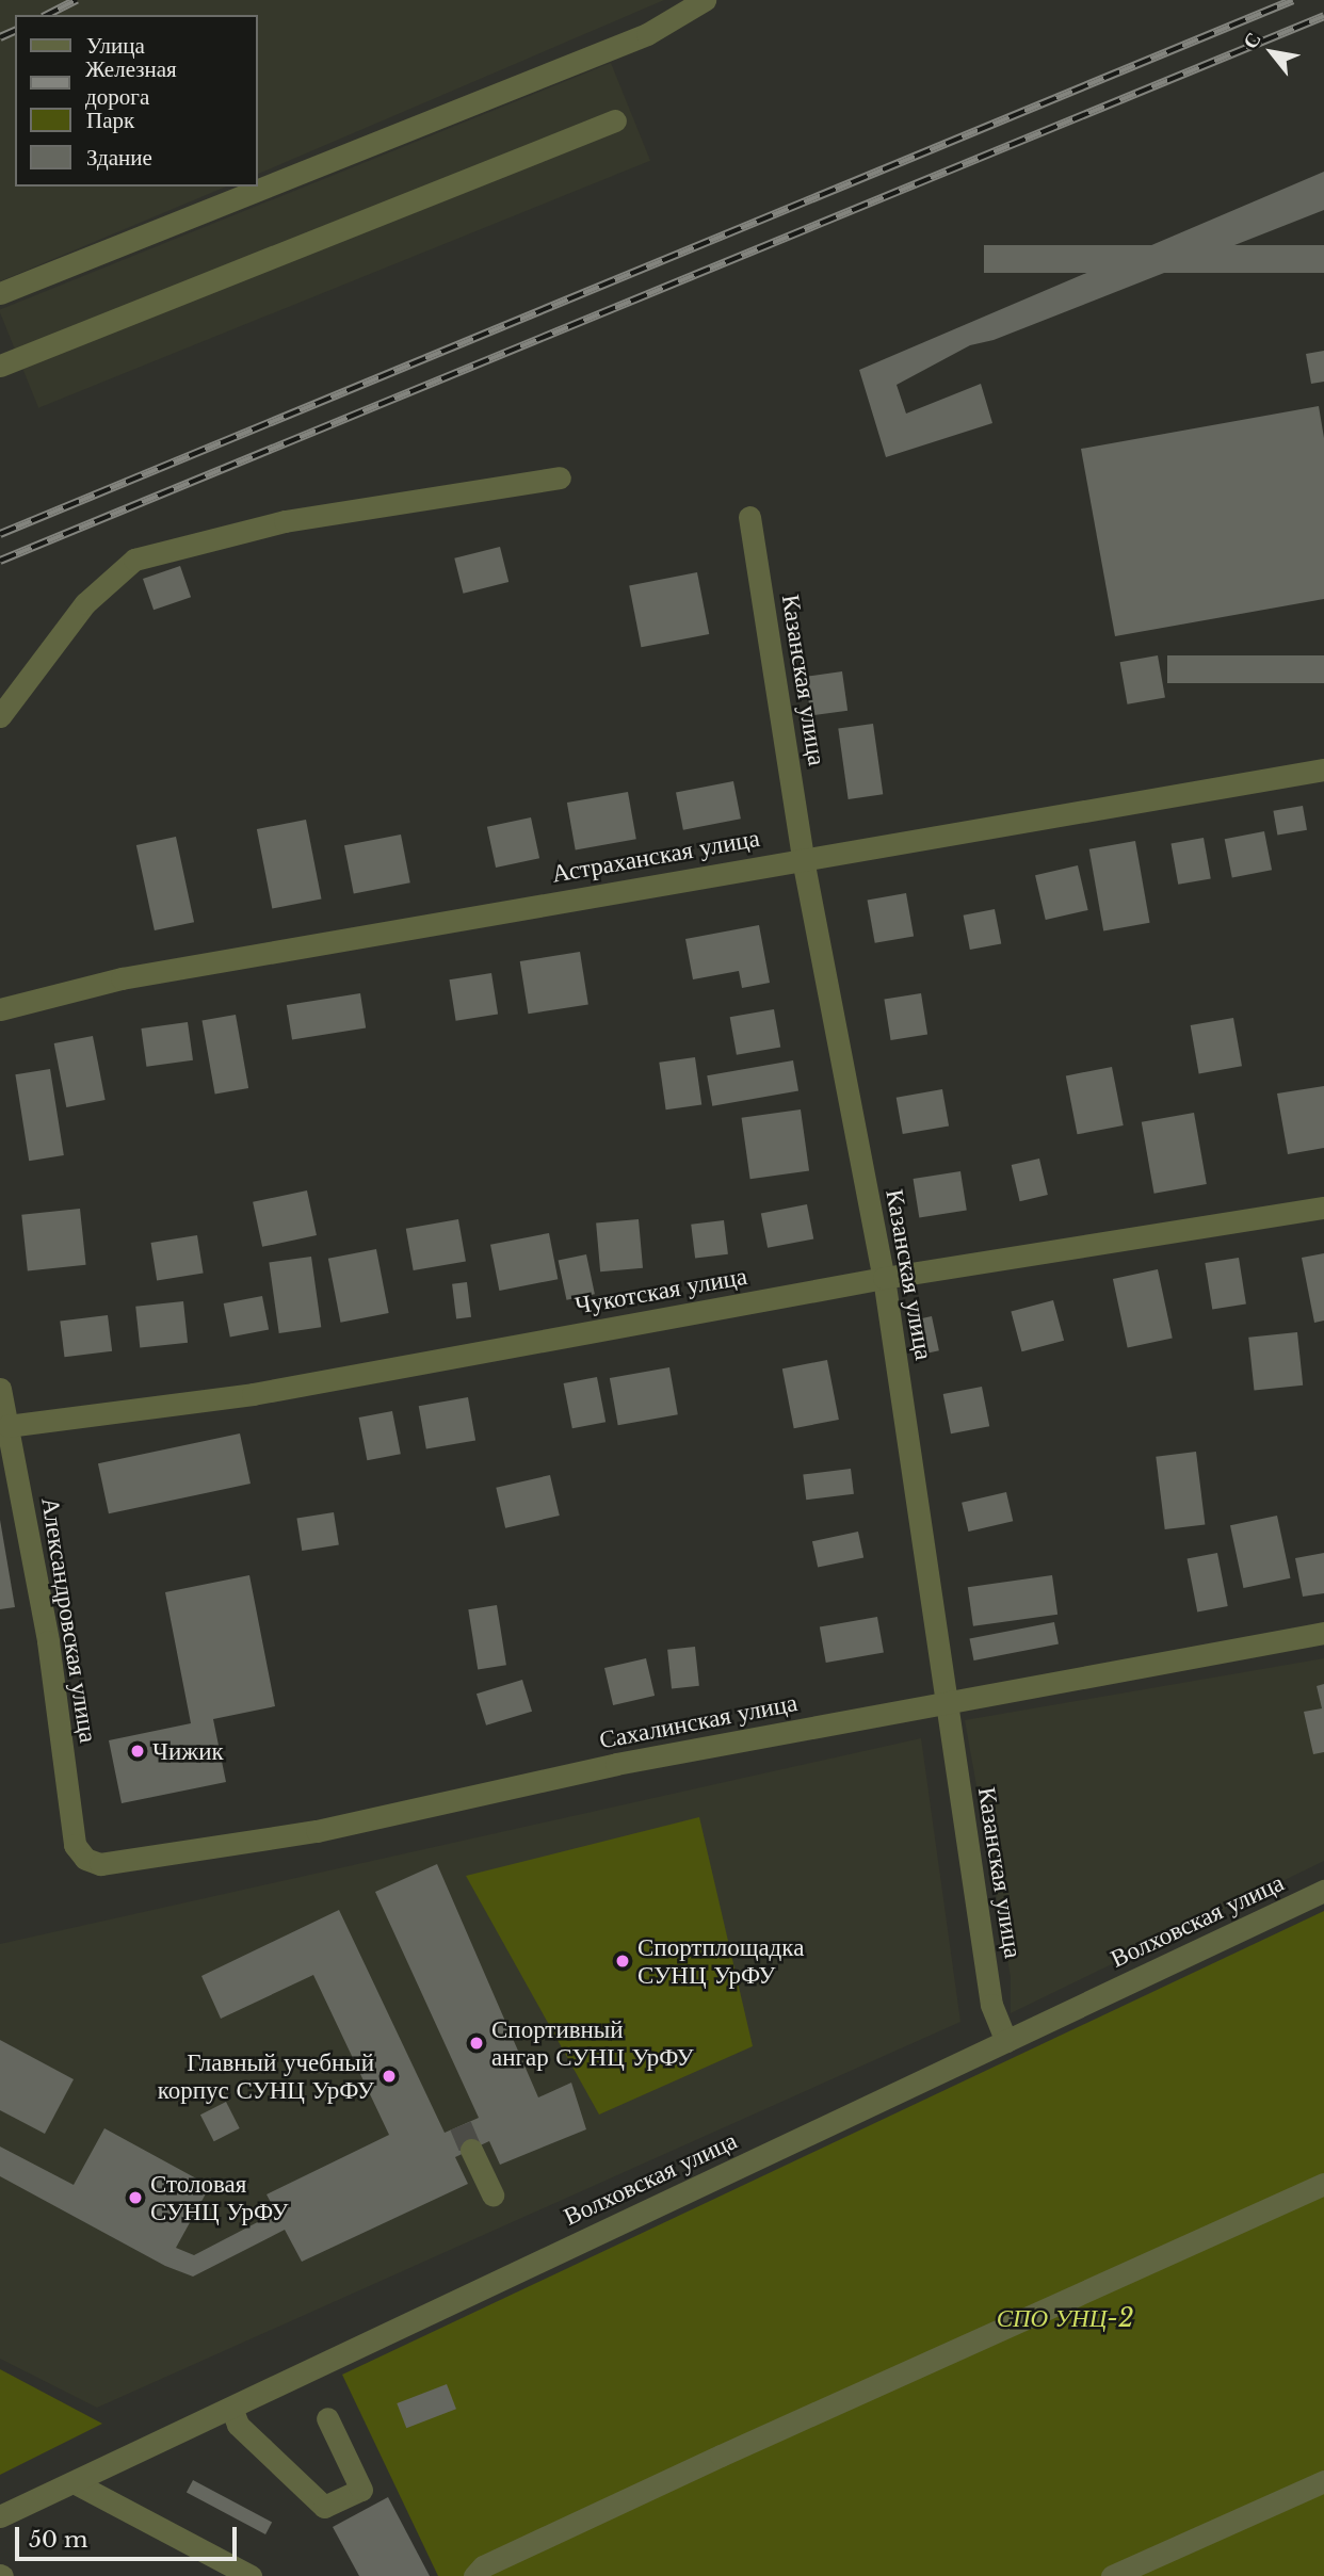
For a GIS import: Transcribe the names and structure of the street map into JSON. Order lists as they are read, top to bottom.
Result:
{
  "streets": {
    "street": [
      "Казанская улица",
      "Астраханская улица",
      "Чукотская улица",
      "Александровская улица",
      "Сахалинская улица",
      "Волховская улица"
    ]
  },
  "crossings": [
    ["Казанская улица", "Астраханская улица"],
    ["Казанская улица", "Чукотская улица"],
    ["Казанская улица", "Сахалинская улица"],
    ["Казанская улица", "Волховская улица"],
    ["Чукотская улица", "Александровская улица"],
    ["Александровская улица", "Сахалинская улица"]
  ],
  "parks": ["СПО УНЦ-2"],
  "places": [
    "Чижик",
    "Спортплощадка СУНЦ УрФУ",
    "Спортивный ангар СУНЦ УрФУ",
    "Главный учебный корпус СУНЦ УрФУ",
    "Столовая СУНЦ УрФУ"
  ],
  "legend": [
    "Улица",
    "Железная дорога",
    "Парк",
    "Здание"
  ],
  "scale_bar": "50 m",
  "north": "top left"
}
